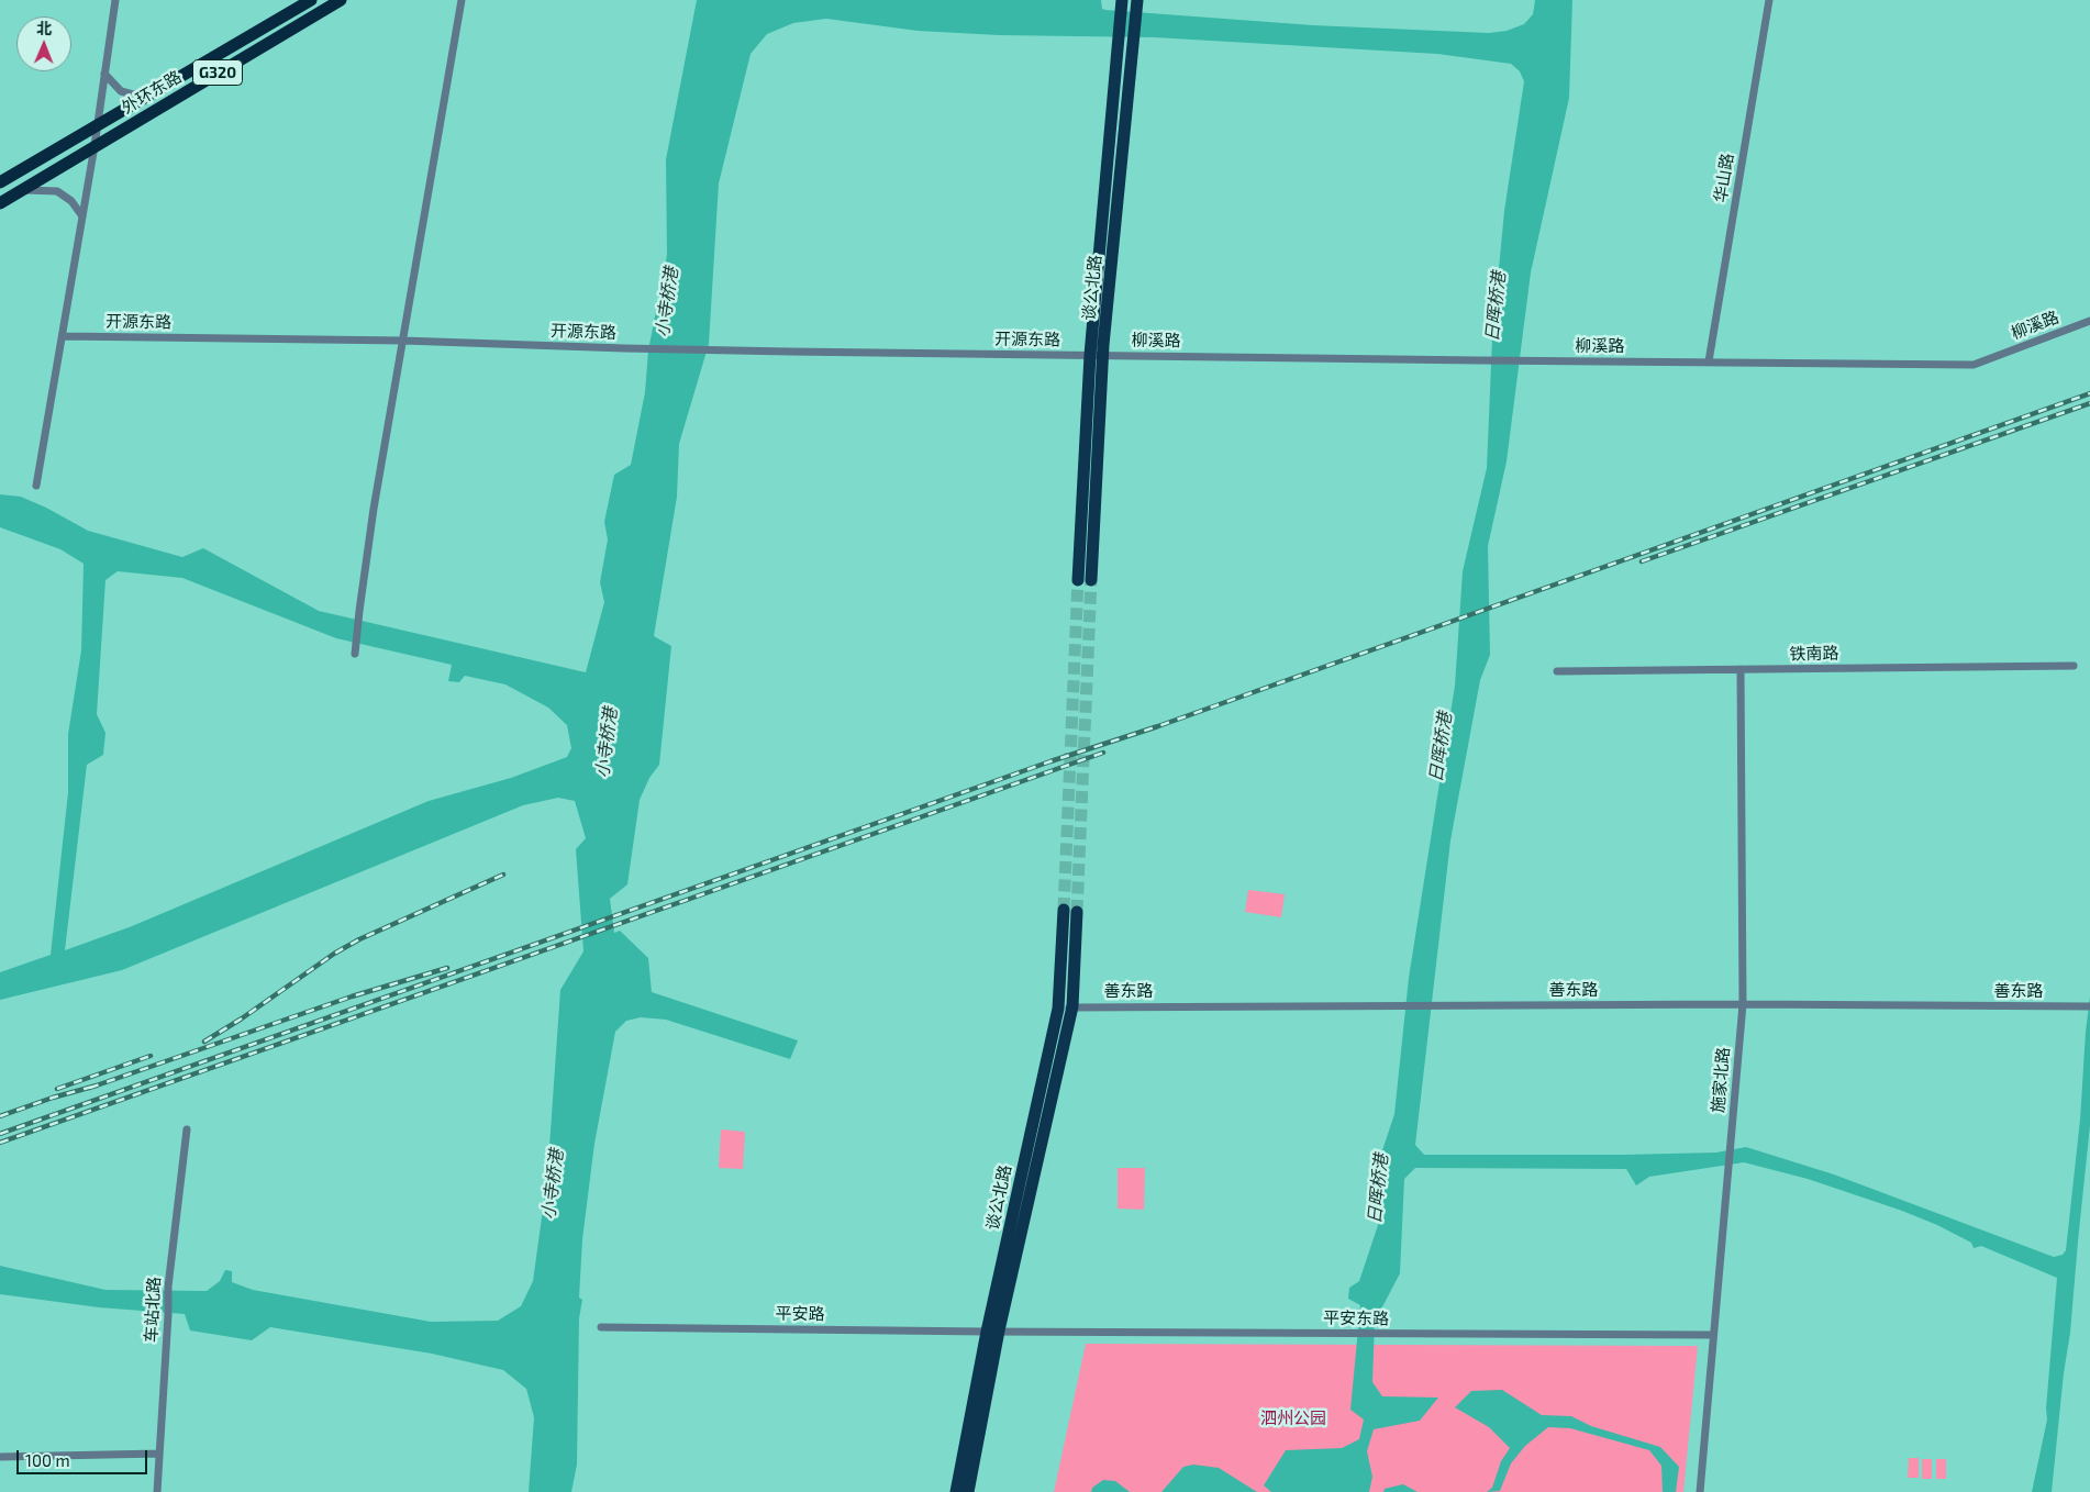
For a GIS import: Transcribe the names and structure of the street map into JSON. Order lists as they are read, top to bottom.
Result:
{
  "streets": {
    "highway": ["G320", "外环东路"],
    "main road": ["谈公北路"],
    "street": [
      "华山路",
      "开源东路",
      "柳溪路",
      "铁南路",
      "善东路",
      "施家北路",
      "车站北路",
      "平安路",
      "平安东路"
    ]
  },
  "crossings": [
    ["G320", "外环东路"],
    ["华山路", "柳溪路"],
    ["谈公北路", "开源东路"],
    ["谈公北路", "柳溪路"],
    ["谈公北路", "善东路"],
    ["谈公北路", "平安路"],
    ["谈公北路", "平安东路"],
    ["开源东路", "柳溪路"],
    ["铁南路", "施家北路"],
    ["善东路", "施家北路"],
    ["施家北路", "平安东路"],
    ["平安路", "平安东路"]
  ],
  "water": ["小寺桥港", "日晖桥港"],
  "parks": ["泗州公园"],
  "scale_bar": "100 m",
  "north": "top"
}
